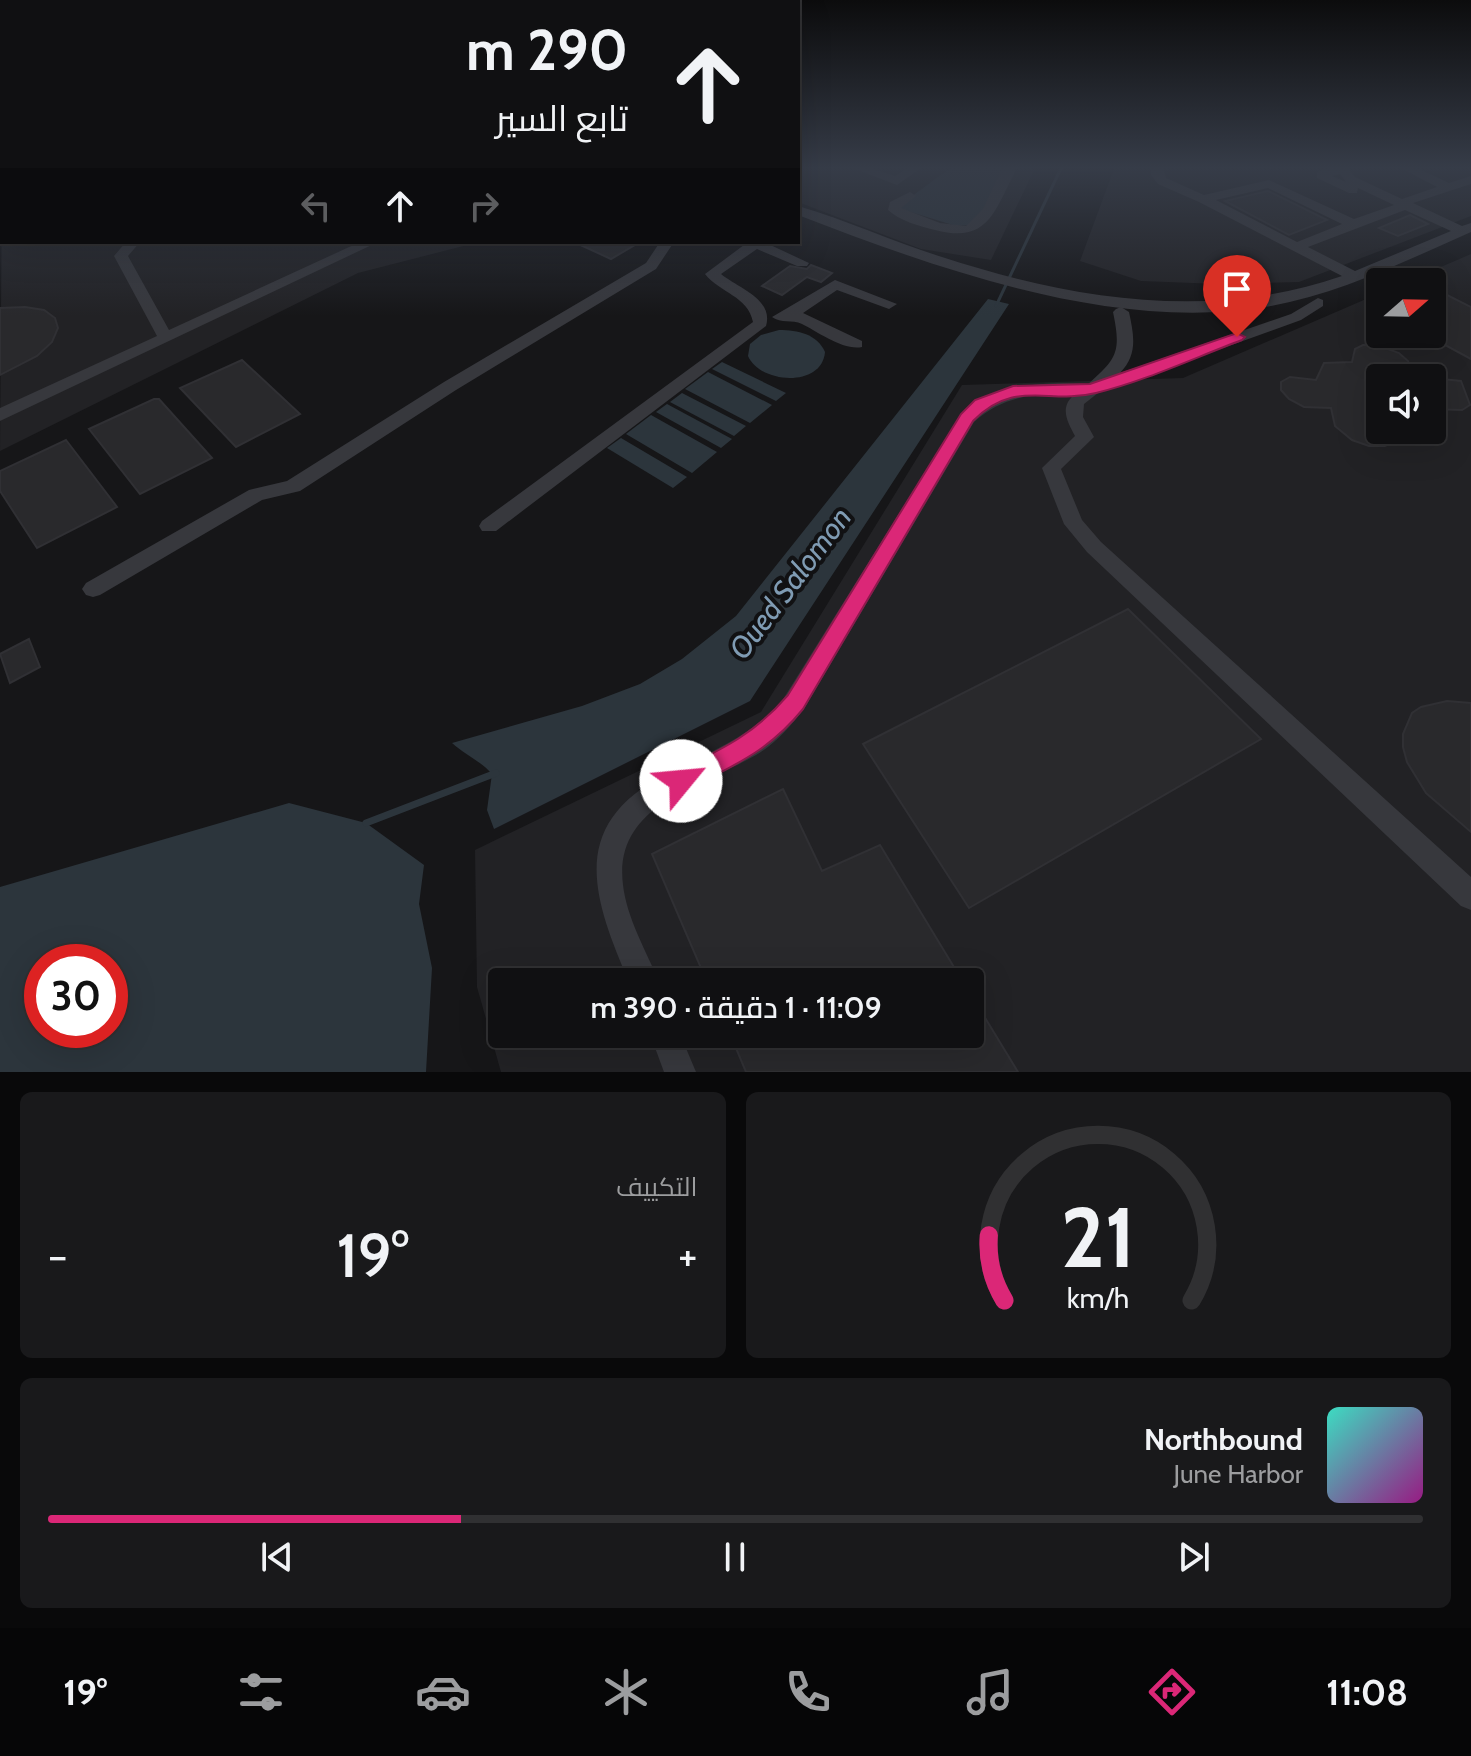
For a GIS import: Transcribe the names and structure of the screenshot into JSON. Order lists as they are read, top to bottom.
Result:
{
  "water": ["Oued Salomon"],
  "north": "right",
  "page": {
    "turn": ["290 m", "تابع السير"],
    "limit": "30",
    "trip": "11:09 · 1 دقيقة · 390 m",
    "tile": "التكييف",
    "heat": ["−", "19°", "+"],
    "song": ["Northbound", "June Harbor"],
    "tabs": ["11:08", "19°"],
    "gauge": ["21", "km/h"]
  }
}
